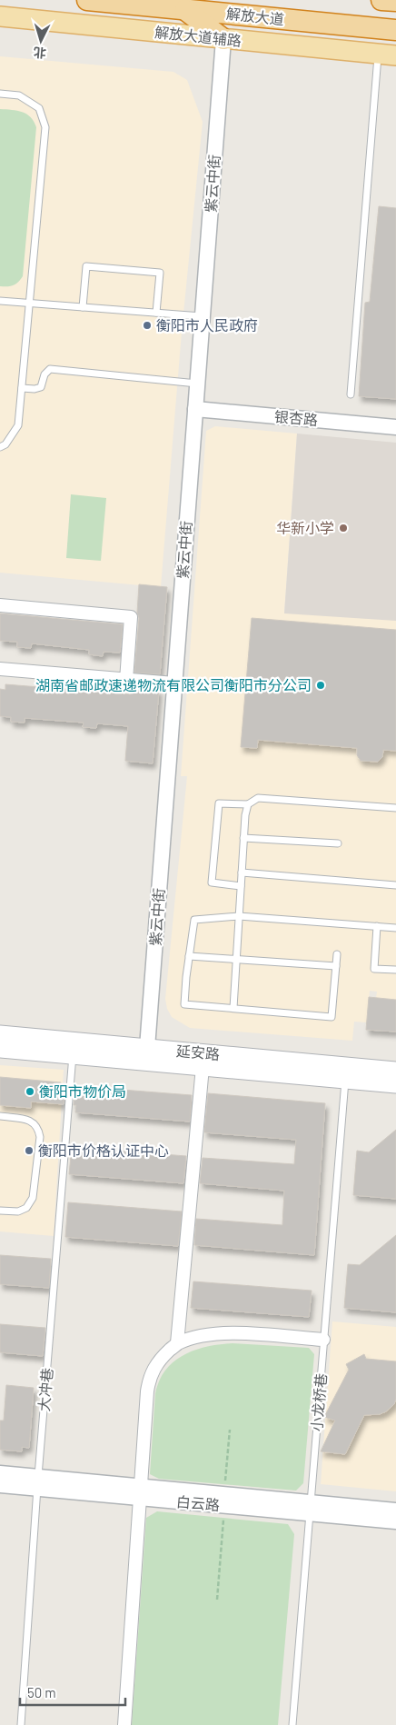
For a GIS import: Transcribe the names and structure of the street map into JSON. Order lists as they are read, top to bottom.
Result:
{
  "streets": {
    "highway": ["解放大道"],
    "main road": ["解放大道辅路", "延安路"],
    "street": ["紫云中街", "银杏路", "白云路"],
    "lane": ["大冲巷", "小龙桥巷"]
  },
  "crossings": [
    ["解放大道辅路", "紫云中街"],
    ["紫云中街", "银杏路"],
    ["紫云中街", "延安路"],
    ["延安路", "大冲巷"],
    ["延安路", "小龙桥巷"],
    ["大冲巷", "白云路"],
    ["小龙桥巷", "白云路"]
  ],
  "places": [
    "衡阳市人民政府",
    "华新小学",
    "湖南省邮政速递物流有限公司衡阳市分公司",
    "衡阳市物价局",
    "衡阳市价格认证中心"
  ],
  "scale_bar": "50 m",
  "north": "bottom"
}
